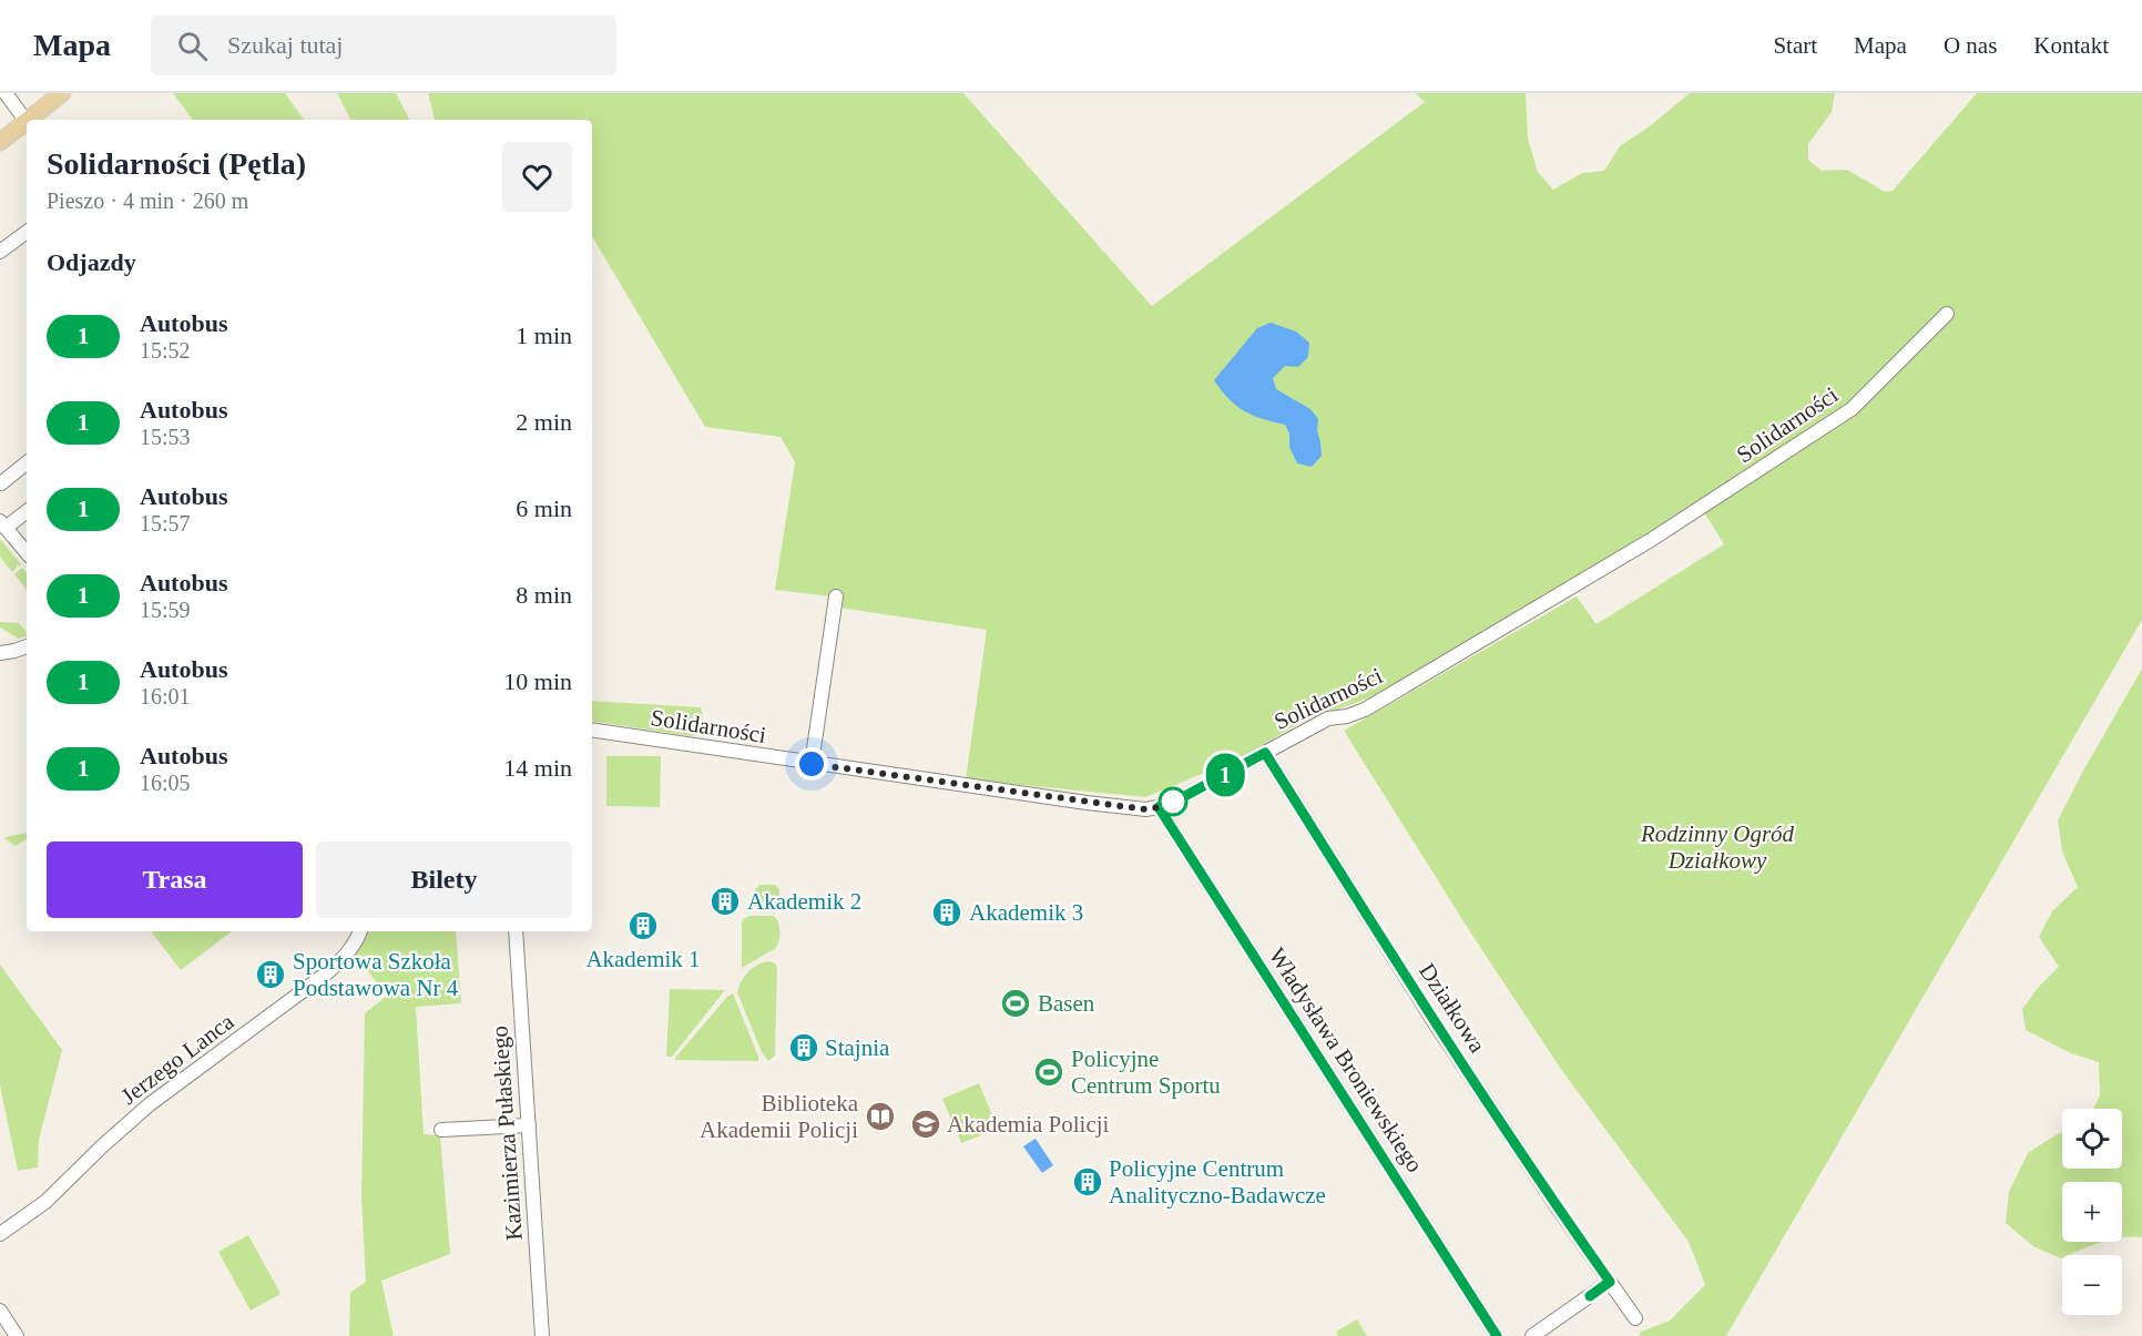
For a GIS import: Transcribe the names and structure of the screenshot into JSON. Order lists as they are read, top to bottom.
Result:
{
  "streets": {
    "street": [
      "Solidarności",
      "Działkowa",
      "Jerzego Lanca",
      "Władysława Broniewskiego",
      "Kazimierza Pułaskiego"
    ]
  },
  "crossings": [
    ["Solidarności", "Działkowa"],
    ["Solidarności", "Władysława Broniewskiego"]
  ],
  "parks": ["Rodzinny Ogród Działkowy"],
  "places": {
    "building": [
      "Akademik 2",
      "Akademik 3",
      "Akademik 1",
      "Sportowa Szkoła Podstawowa Nr 4",
      "Stajnia",
      "Policyjne Centrum Analityczno-Badawcze"
    ],
    "sports": ["Basen", "Policyjne Centrum Sportu"],
    "library": ["Biblioteka Akademii Policji"],
    "school or university": ["Akademia Policji"]
  },
  "lines": ["bus line 1"],
  "page": {
    "header": "Mapa",
    "search": "Szukaj tutaj",
    "nav": [
      "Start",
      "Mapa",
      "O nas",
      "Kontakt"
    ],
    "on_map": "1",
    "heading": [
      ["Solidarności (Pętla)", "Pieszo · 4 min · 260 m"],
      "Odjazdy"
    ],
    "list": [
      {
        "mark": "1",
        "name": "Autobus",
        "note": "15:52",
        "value": "1 min"
      },
      {
        "mark": "1",
        "name": "Autobus",
        "note": "15:53",
        "value": "2 min"
      },
      {
        "mark": "1",
        "name": "Autobus",
        "note": "15:57",
        "value": "6 min"
      },
      {
        "mark": "1",
        "name": "Autobus",
        "note": "15:59",
        "value": "8 min"
      },
      {
        "mark": "1",
        "name": "Autobus",
        "note": "16:01",
        "value": "10 min"
      },
      {
        "mark": "1",
        "name": "Autobus",
        "note": "16:05",
        "value": "14 min"
      }
    ],
    "buttons": ["Trasa", "Bilety"],
    "map_buttons": ["+", "−"]
  }
}
